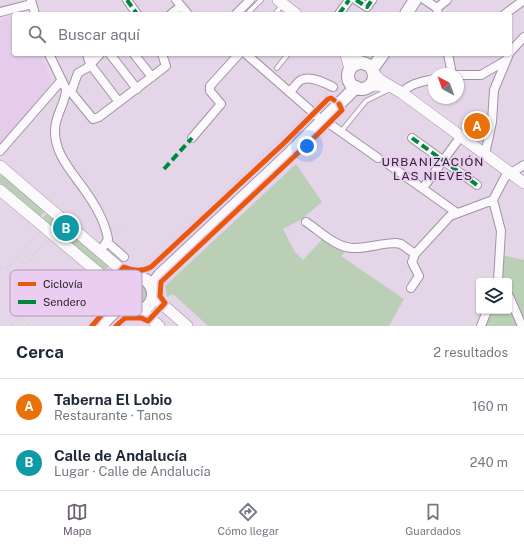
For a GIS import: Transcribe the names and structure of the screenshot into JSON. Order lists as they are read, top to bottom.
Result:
{
  "districts": ["URBANIZACIÓN LAS NIEVES"],
  "legend": ["Ciclovía", "Sendero"],
  "north": "top left",
  "page": {
    "search": "Buscar aquí",
    "pins": ["A", "B"],
    "heading": ["Cerca", "2 resultados"],
    "list": [
      {
        "mark": "A",
        "name": "Taberna El Lobio",
        "note": "Restaurante · Tanos",
        "value": "160 m"
      },
      {
        "mark": "B",
        "name": "Calle de Andalucía",
        "note": "Lugar · Calle de Andalucía",
        "value": "240 m"
      }
    ],
    "nav": ["Mapa", "Cómo llegar", "Guardados"]
  }
}
